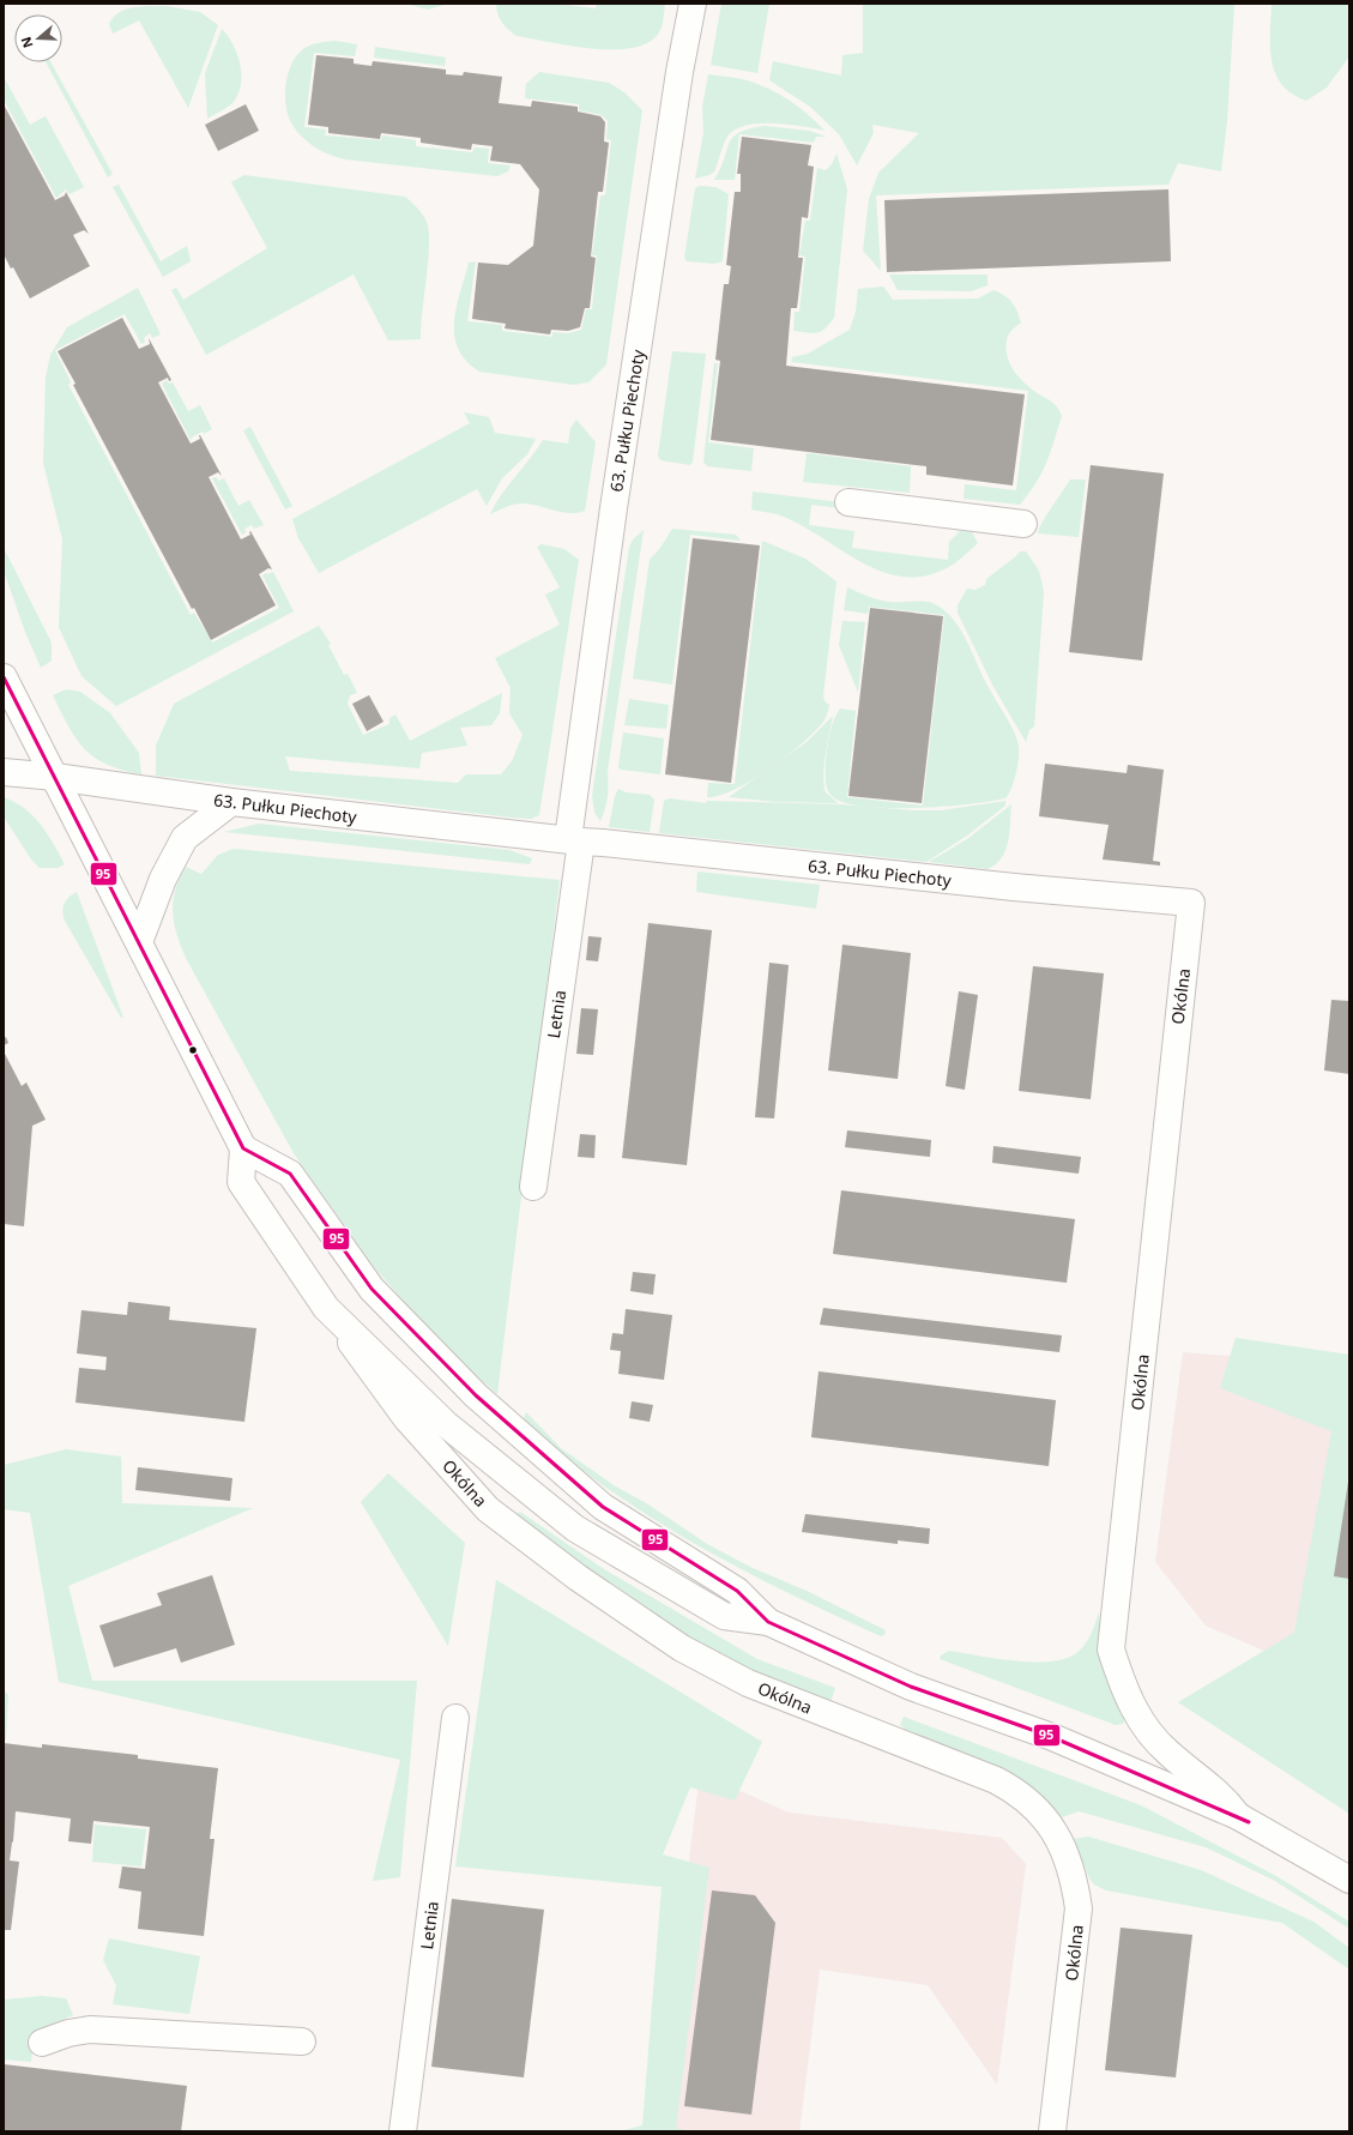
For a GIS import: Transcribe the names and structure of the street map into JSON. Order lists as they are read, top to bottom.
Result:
{
  "streets": {
    "street": ["63. Pułku Piechoty", "Okólna", "Letnia"]
  },
  "crossings": [
    ["63. Pułku Piechoty", "Okólna"],
    ["63. Pułku Piechoty", "Letnia"]
  ],
  "lines": ["transit line 95"],
  "north": "left"
}
